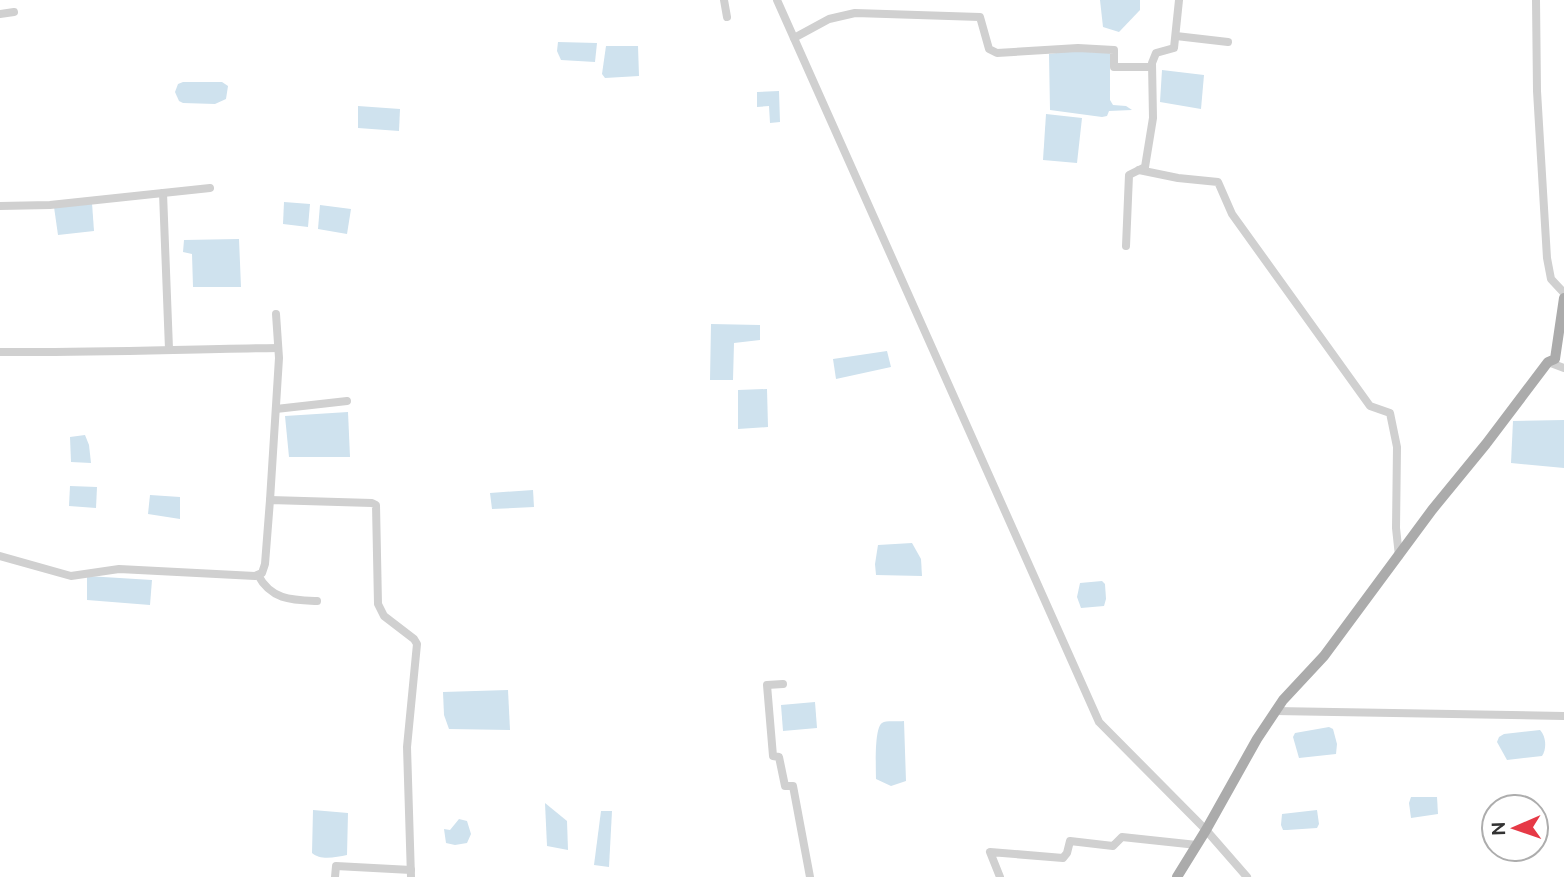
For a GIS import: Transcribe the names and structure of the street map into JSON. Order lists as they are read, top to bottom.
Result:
{
  "north": "left"
}
